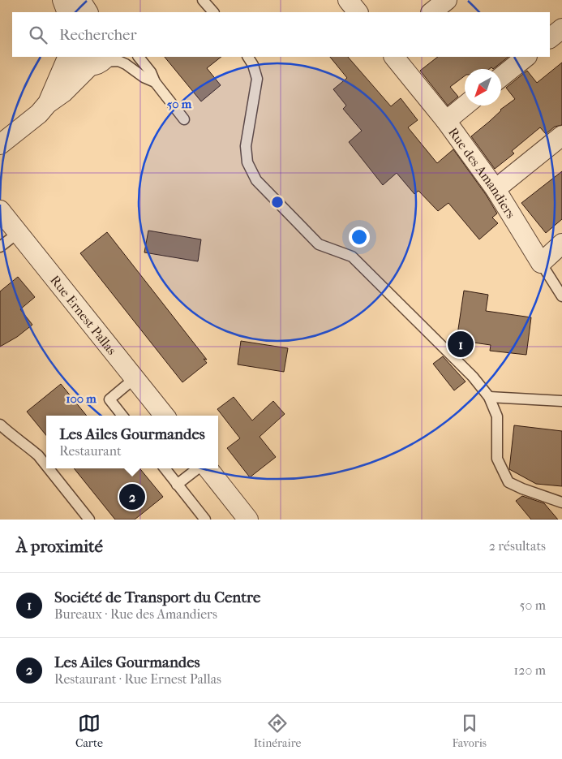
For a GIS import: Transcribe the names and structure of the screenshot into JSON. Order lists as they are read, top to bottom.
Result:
{
  "streets": {
    "street": ["Rue des Amandiers", "Rue Ernest Pallas"]
  },
  "north": "bottom left",
  "page": {
    "search": "Rechercher",
    "pins": ["1", "2"],
    "popup": ["Les Ailes Gourmandes", "Restaurant"],
    "heading": ["À proximité", "2 résultats"],
    "list": [
      {
        "mark": "1",
        "name": "Société de Transport du Centre",
        "note": "Bureaux · Rue des Amandiers",
        "value": "50 m"
      },
      {
        "mark": "2",
        "name": "Les Ailes Gourmandes",
        "note": "Restaurant · Rue Ernest Pallas",
        "value": "120 m"
      }
    ],
    "nav": ["Carte", "Itinéraire", "Favoris"]
  },
  "rings": ["50 m", "100 m"]
}
